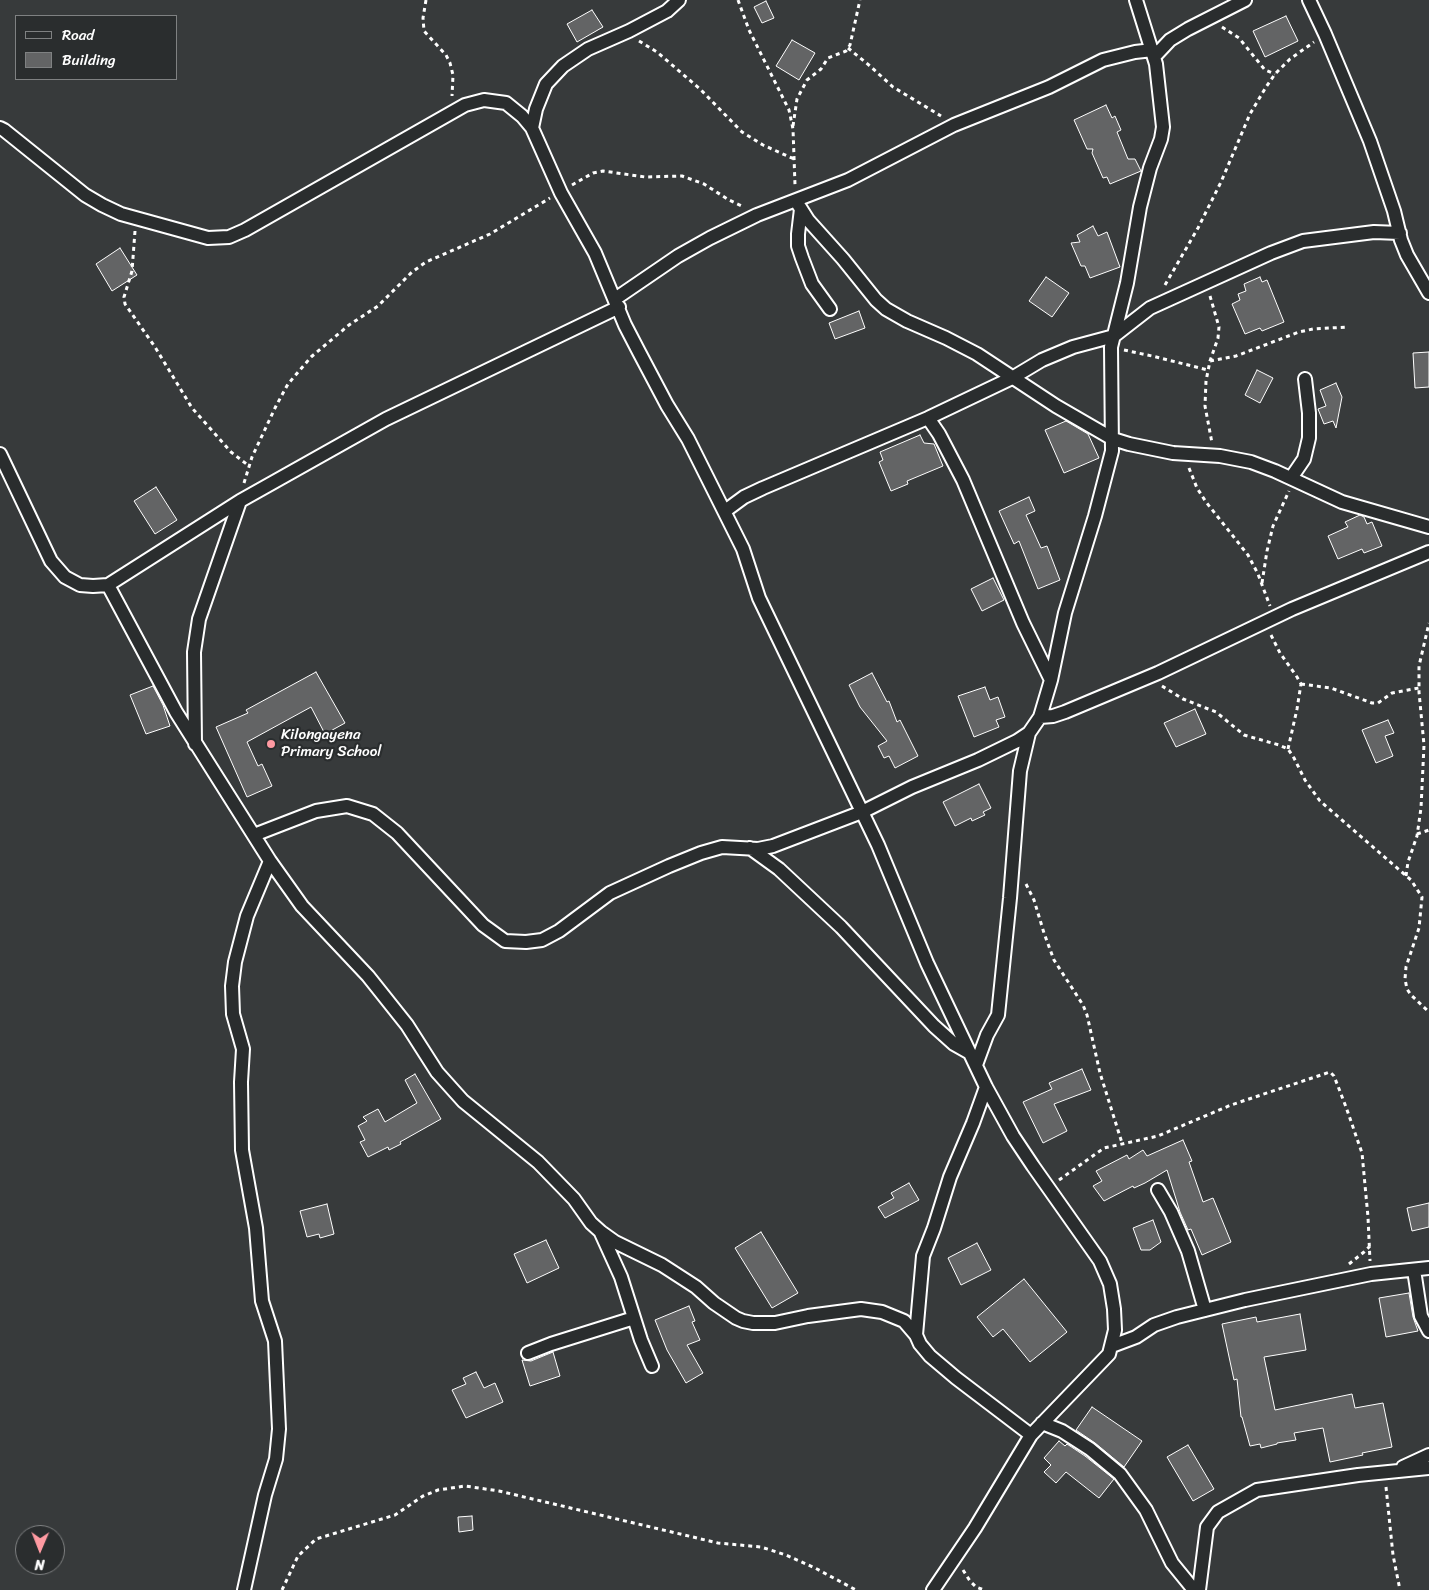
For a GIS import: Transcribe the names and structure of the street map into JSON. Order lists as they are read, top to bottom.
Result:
{
  "places": ["Kilongayena Primary School"],
  "legend": ["Road", "Building"],
  "north": "bottom"
}
